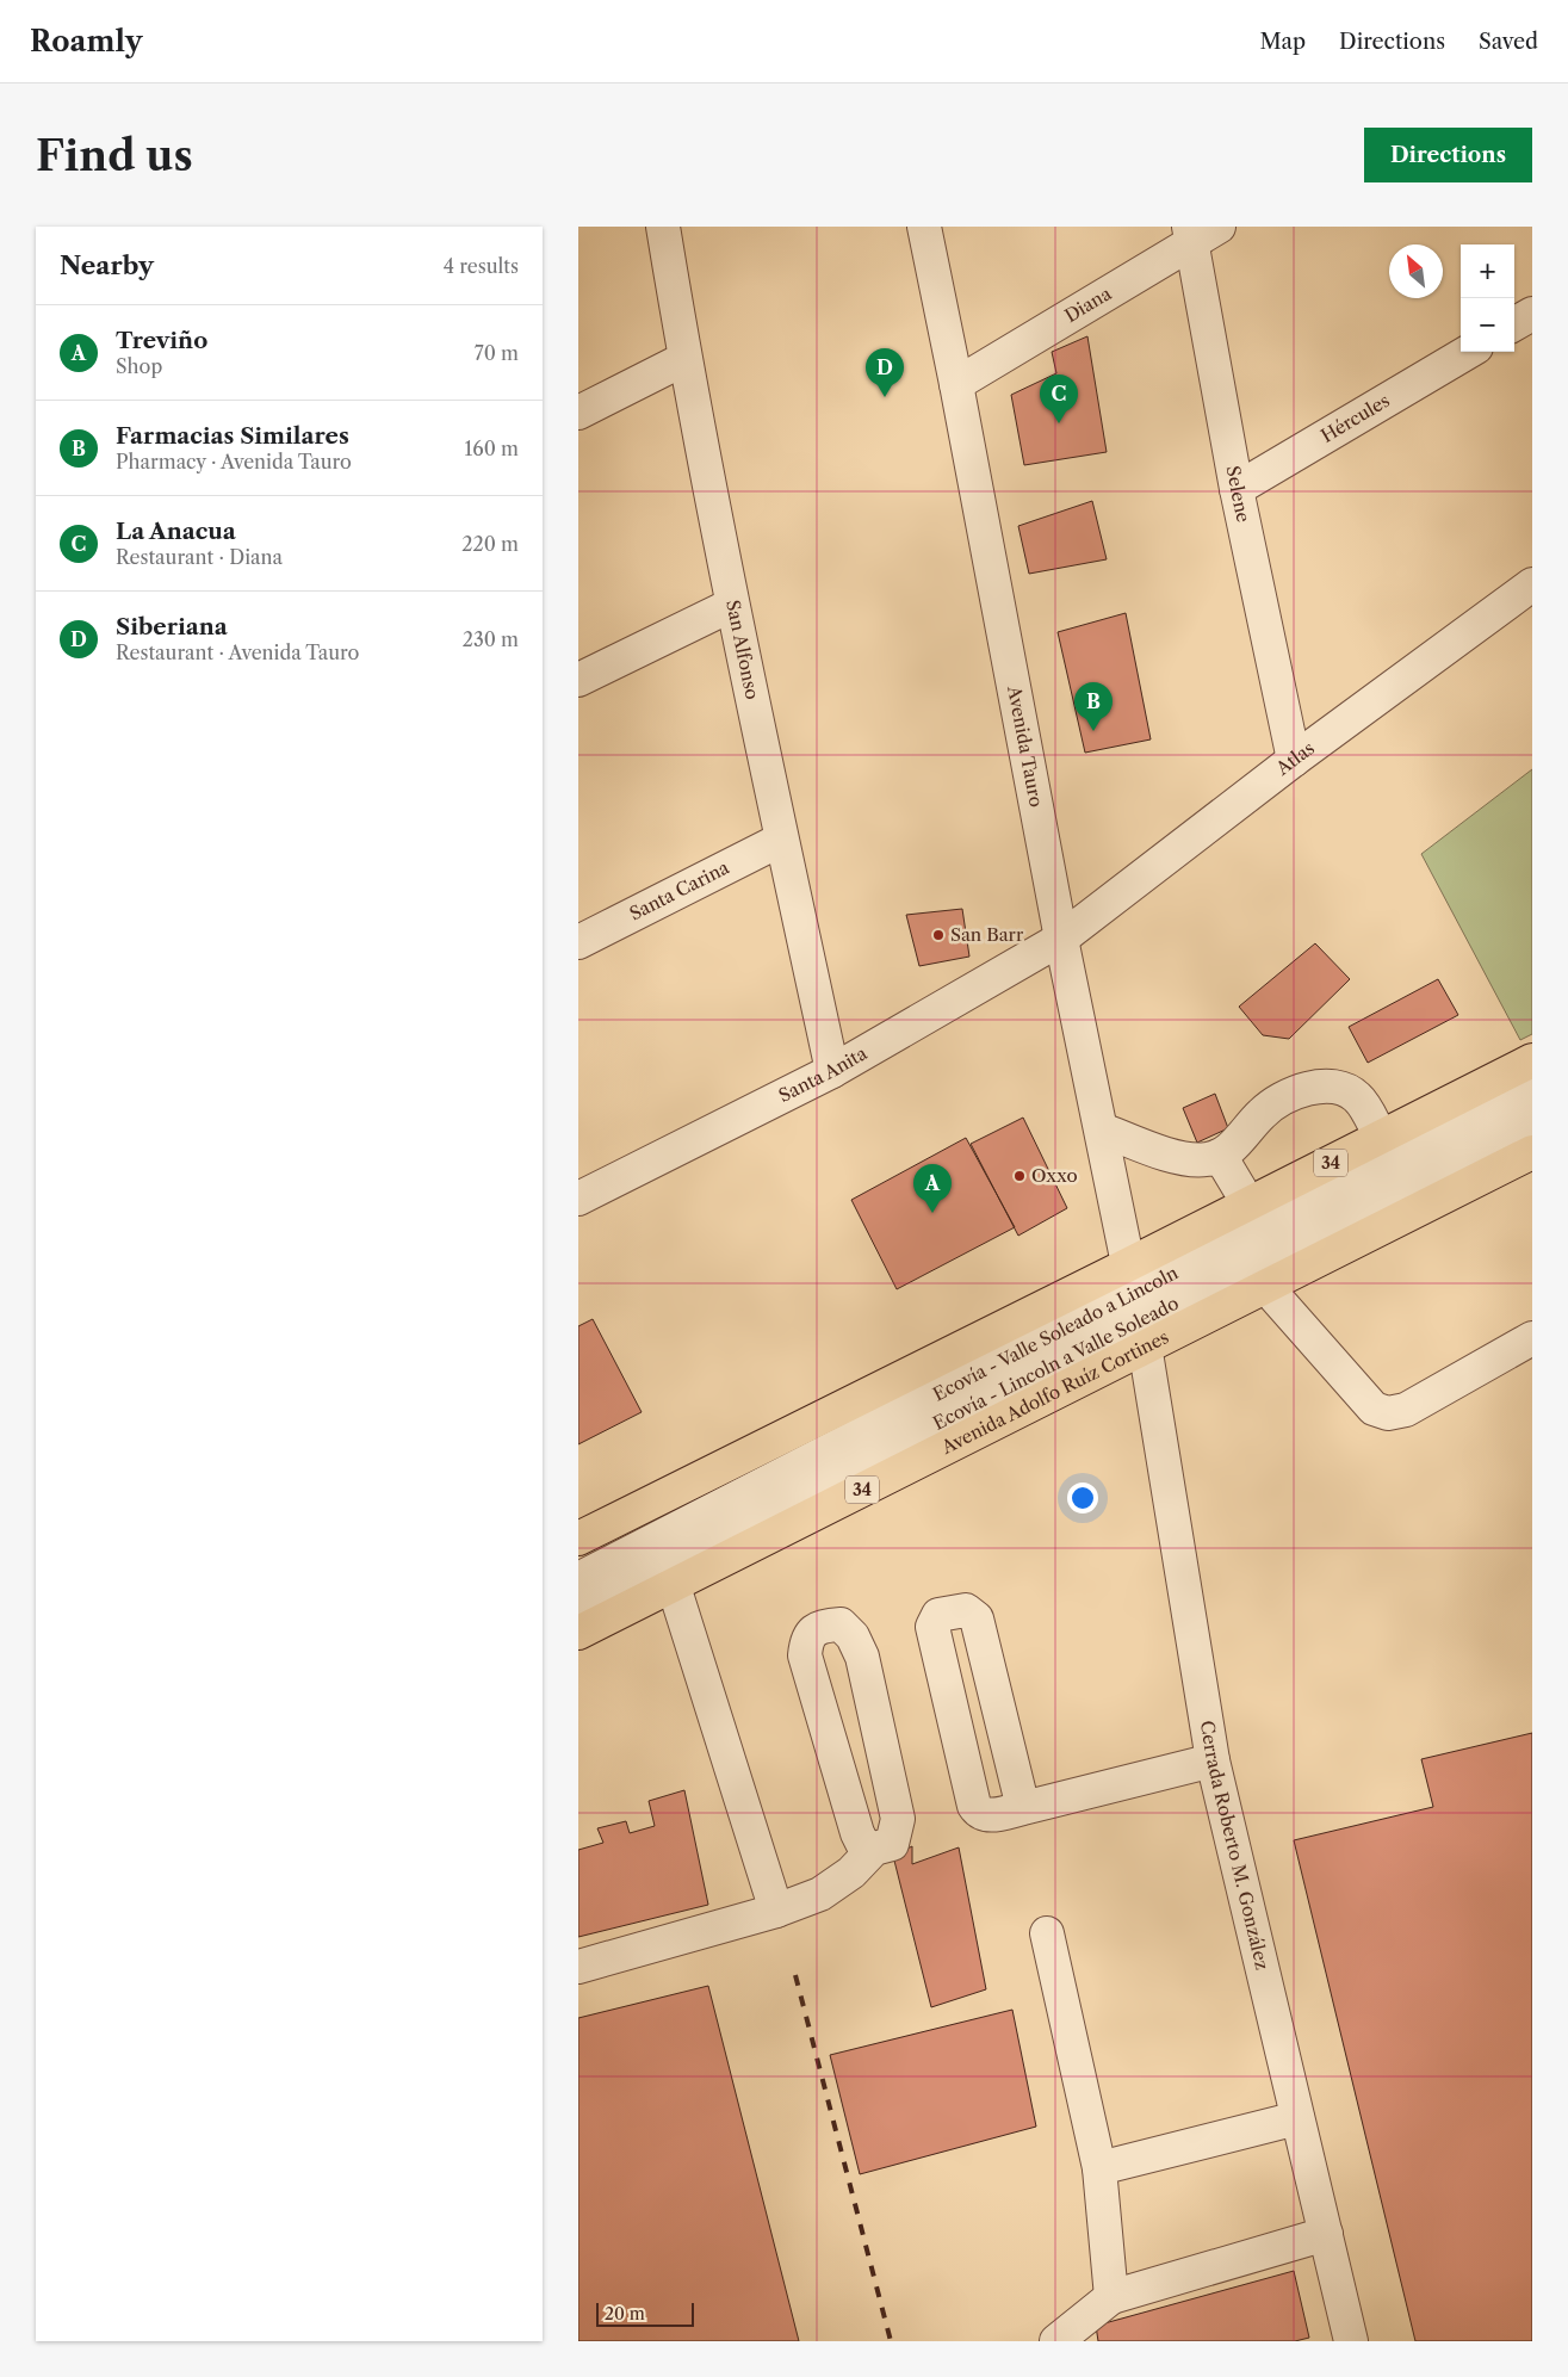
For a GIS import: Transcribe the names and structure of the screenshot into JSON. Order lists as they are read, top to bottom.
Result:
{
  "streets": {
    "main road": ["34", "Avenida Adolfo Ruíz Cortines"],
    "street": [
      "Diana",
      "Hércules",
      "Selene",
      "San Alfonso",
      "Avenida Tauro",
      "Atlas",
      "Santa Carina",
      "Santa Anita",
      "Ecovía - Valle Soleado a Lincoln",
      "Ecovía - Lincoln a Valle Soleado",
      "Cerrada Roberto M. González"
    ]
  },
  "crossings": [
    ["Diana", "Selene"],
    ["Diana", "Avenida Tauro"],
    ["Hércules", "Selene"],
    ["Selene", "Atlas"],
    ["San Alfonso", "Santa Carina"],
    ["San Alfonso", "Santa Anita"],
    ["Avenida Tauro", "Atlas"],
    ["Avenida Tauro", "Santa Anita"],
    ["Avenida Tauro", "Ecovía - Valle Soleado a Lincoln"],
    ["Avenida Tauro", "Ecovía - Lincoln a Valle Soleado"],
    ["Avenida Tauro", "Avenida Adolfo Ruíz Cortines"],
    ["Avenida Tauro", "Cerrada Roberto M. González"],
    ["Atlas", "Santa Anita"],
    ["Ecovía - Valle Soleado a Lincoln", "Ecovía - Lincoln a Valle Soleado"],
    ["Ecovía - Valle Soleado a Lincoln", "Avenida Adolfo Ruíz Cortines"],
    ["Ecovía - Valle Soleado a Lincoln", "Cerrada Roberto M. González"],
    ["Ecovía - Lincoln a Valle Soleado", "Avenida Adolfo Ruíz Cortines"],
    ["Ecovía - Lincoln a Valle Soleado", "Cerrada Roberto M. González"],
    ["Avenida Adolfo Ruíz Cortines", "Cerrada Roberto M. González"]
  ],
  "places": ["San Barr", "Oxxo"],
  "scale_bar": "20 m",
  "north": "top left",
  "page": {
    "header": "Roamly",
    "nav": ["Map", "Directions", "Saved"],
    "buttons": "Directions",
    "title": "Find us",
    "heading": ["Nearby", "4 results"],
    "map_buttons": ["+", "−"],
    "list": [
      {
        "mark": "A",
        "name": "Treviño",
        "note": "Shop",
        "value": "70 m"
      },
      {
        "mark": "B",
        "name": "Farmacias Similares",
        "note": "Pharmacy · Avenida Tauro",
        "value": "160 m"
      },
      {
        "mark": "C",
        "name": "La Anacua",
        "note": "Restaurant · Diana",
        "value": "220 m"
      },
      {
        "mark": "D",
        "name": "Siberiana",
        "note": "Restaurant · Avenida Tauro",
        "value": "230 m"
      }
    ],
    "pins": [
      "D",
      "C",
      "B",
      "A"
    ],
    "scale": "20 m"
  }
}
